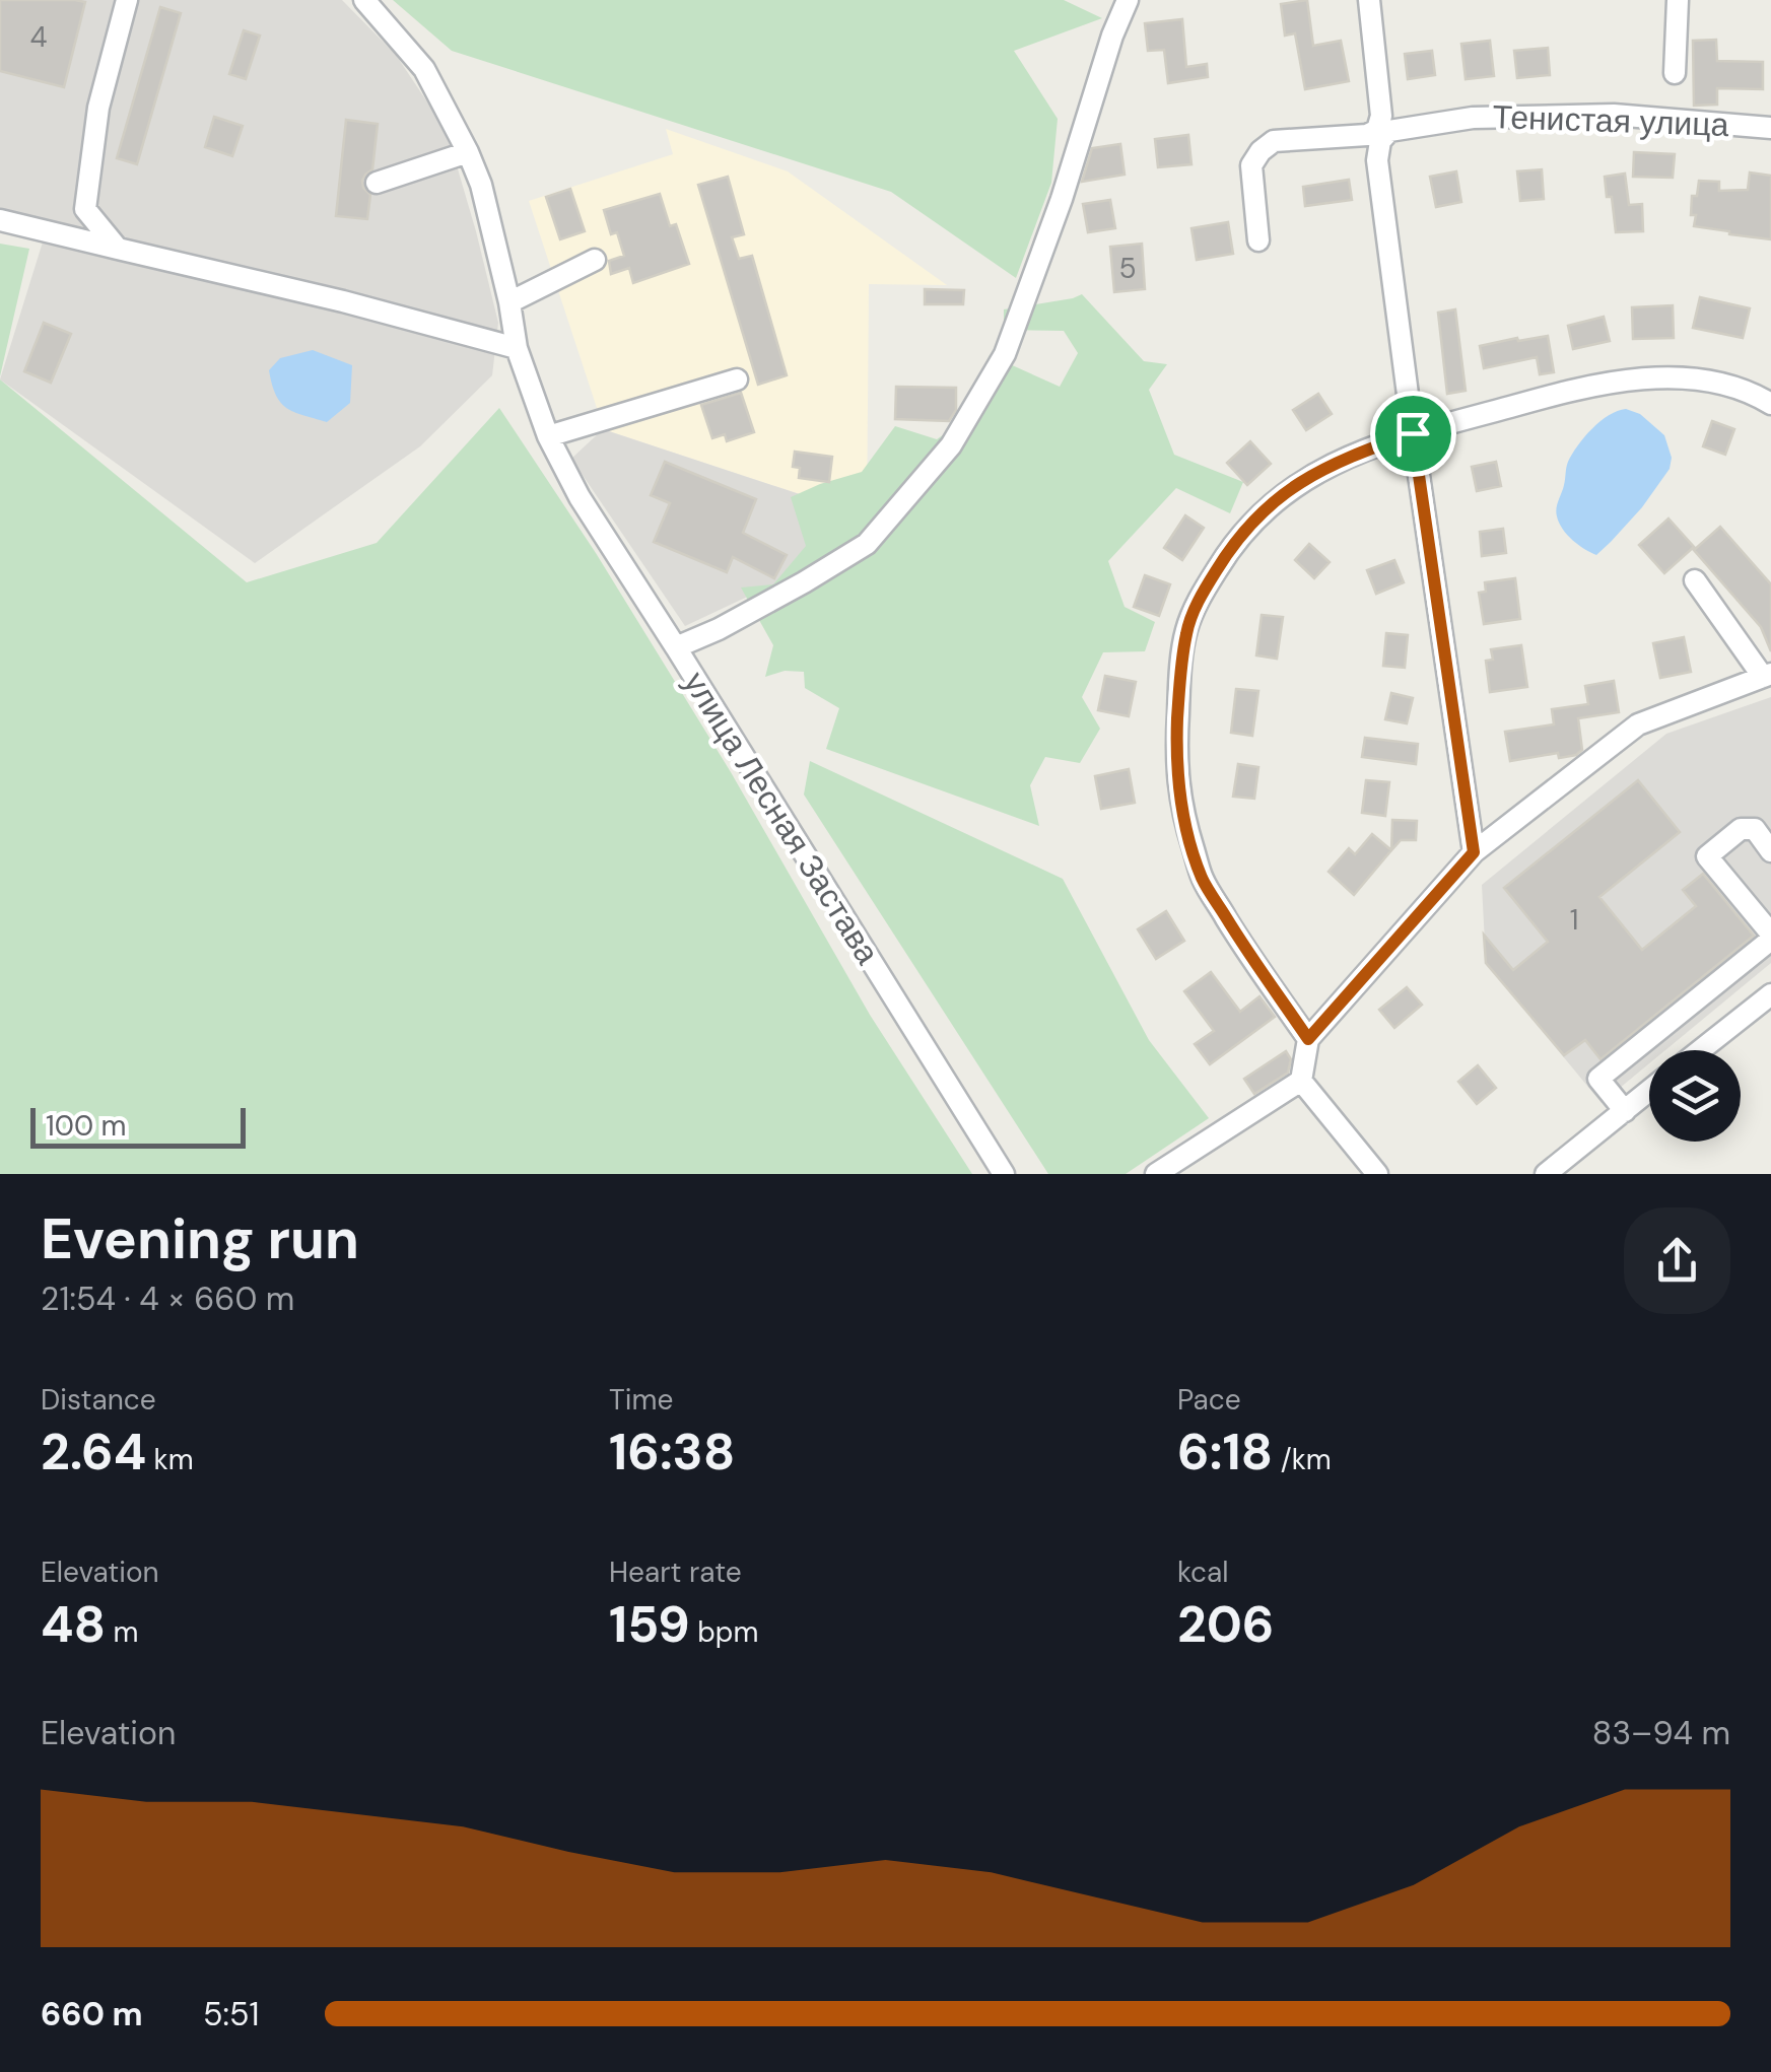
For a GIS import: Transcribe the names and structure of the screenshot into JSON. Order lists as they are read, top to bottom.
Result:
{
  "streets": {
    "street": ["Тенистая улица", "улица Лесная Застава"]
  },
  "house_numbers": ["4", "5", "1"],
  "scale_bar": "100 m",
  "page": {
    "scale": "100 m",
    "heading": ["Evening run", "21:54 · 4 × 660 m"],
    "stats": [
      ["Distance", "2.64 km"],
      ["Time", "16:38"],
      ["Pace", "6:18 /km"],
      ["Elevation", "48 m"],
      ["Heart rate", "159 bpm"],
      ["kcal", "206"]
    ],
    "chart": ["Elevation", "83–94 m"],
    "list": [
      {
        "name": "660 m",
        "note": "5:51"
      }
    ]
  }
}
